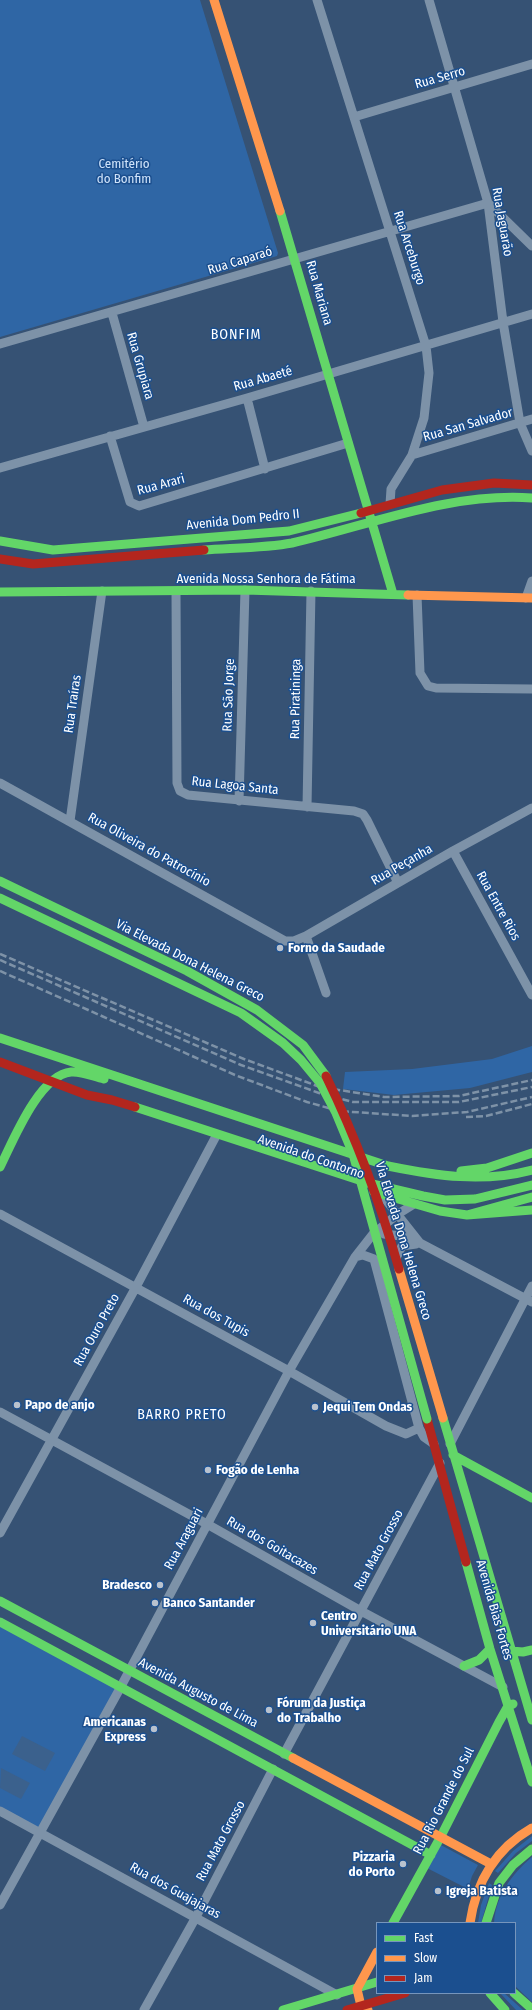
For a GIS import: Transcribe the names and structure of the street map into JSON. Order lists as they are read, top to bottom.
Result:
{
  "streets": {
    "main road": [
      "Rua Mariana",
      "Avenida Dom Pedro II",
      "Avenida Nossa Senhora de Fátima",
      "Via Elevada Dona Helena Greco",
      "Avenida do Contorno",
      "Rua dos Goitacazes",
      "Avenida Bias Fortes",
      "Avenida Augusto de Lima",
      "Rua Rio Grande do Sul"
    ],
    "street": [
      "Rua Serro",
      "Rua Jaguarão",
      "Rua Arceburgo",
      "Rua Caparaó",
      "Rua Grupiara",
      "Rua Abaeté",
      "Rua San Salvador",
      "Rua Arari",
      "Rua São Jorge",
      "Rua Piratininga",
      "Rua Traíras",
      "Rua Lagoa Santa",
      "Rua Oliveira do Patrocínio",
      "Rua Peçanha",
      "Rua Entre Rios",
      "Rua dos Tupis",
      "Rua Ouro Preto",
      "Rua Araguari",
      "Rua Mato Grosso",
      "Rua dos Guajajaras"
    ]
  },
  "crossings": [
    ["Rua Serro", "Rua Jaguarão"],
    ["Rua Serro", "Rua Arceburgo"],
    ["Rua Jaguarão", "Rua Caparaó"],
    ["Rua Jaguarão", "Rua Abaeté"],
    ["Rua Jaguarão", "Rua San Salvador"],
    ["Rua Arceburgo", "Rua Caparaó"],
    ["Rua Arceburgo", "Rua Abaeté"],
    ["Rua Arceburgo", "Rua San Salvador"],
    ["Rua Arceburgo", "Avenida Dom Pedro II"],
    ["Rua Caparaó", "Rua Mariana"],
    ["Rua Caparaó", "Rua Grupiara"],
    ["Rua Mariana", "Rua Abaeté"],
    ["Rua Mariana", "Rua Arari"],
    ["Rua Mariana", "Avenida Dom Pedro II"],
    ["Rua Mariana", "Avenida Nossa Senhora de Fátima"],
    ["Rua Grupiara", "Rua Abaeté"],
    ["Rua Abaeté", "Rua Arari"],
    ["Avenida Nossa Senhora de Fátima", "Rua São Jorge"],
    ["Avenida Nossa Senhora de Fátima", "Rua Piratininga"],
    ["Avenida Nossa Senhora de Fátima", "Rua Traíras"],
    ["Avenida Nossa Senhora de Fátima", "Rua Lagoa Santa"],
    ["Rua São Jorge", "Rua Lagoa Santa"],
    ["Rua Piratininga", "Rua Lagoa Santa"],
    ["Rua Traíras", "Rua Oliveira do Patrocínio"],
    ["Rua Lagoa Santa", "Rua Peçanha"],
    ["Rua Oliveira do Patrocínio", "Rua Peçanha"],
    ["Rua Peçanha", "Rua Entre Rios"],
    ["Via Elevada Dona Helena Greco", "Avenida Bias Fortes"],
    ["Avenida do Contorno", "Rua Ouro Preto"],
    ["Avenida do Contorno", "Rua Araguari"],
    ["Rua dos Tupis", "Rua Ouro Preto"],
    ["Rua dos Tupis", "Rua Araguari"],
    ["Rua dos Tupis", "Avenida Bias Fortes"],
    ["Rua Ouro Preto", "Rua dos Goitacazes"],
    ["Rua Araguari", "Rua dos Goitacazes"],
    ["Rua Araguari", "Avenida Augusto de Lima"],
    ["Rua Araguari", "Rua dos Guajajaras"],
    ["Rua dos Goitacazes", "Rua Mato Grosso"],
    ["Rua dos Goitacazes", "Avenida Bias Fortes"],
    ["Rua Mato Grosso", "Avenida Bias Fortes"],
    ["Rua Mato Grosso", "Avenida Augusto de Lima"],
    ["Rua Mato Grosso", "Rua dos Guajajaras"],
    ["Avenida Bias Fortes", "Rua Rio Grande do Sul"],
    ["Avenida Augusto de Lima", "Rua Rio Grande do Sul"]
  ],
  "districts": ["BONFIM", "BARRO PRETO"],
  "parks": ["Cemitério do Bonfim"],
  "places": [
    "Forno da Saudade",
    "Papo de anjo",
    "Jequi Tem Ondas",
    "Fogão de Lenha",
    "Bradesco",
    "Banco Santander",
    "Centro Universitário UNA",
    "Fórum da Justiça do Trabalho",
    "Americanas Express",
    "Pizzaria do Porto",
    "Igreja Batista"
  ],
  "legend": ["Fast", "Slow", "Jam"]
}
